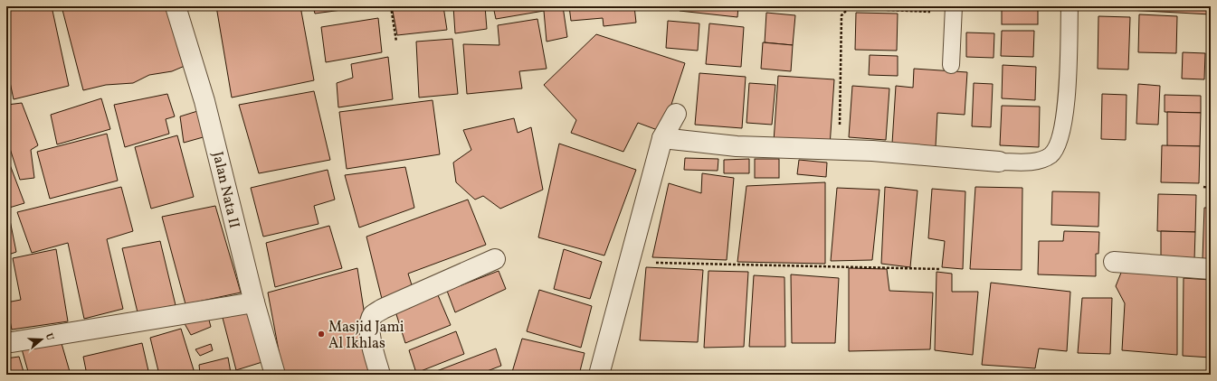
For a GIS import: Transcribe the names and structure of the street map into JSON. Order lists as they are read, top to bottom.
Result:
{
  "streets": {
    "street": ["Jalan Nata II"]
  },
  "places": ["Masjid Jami Al Ikhlas"],
  "north": "right"
}
